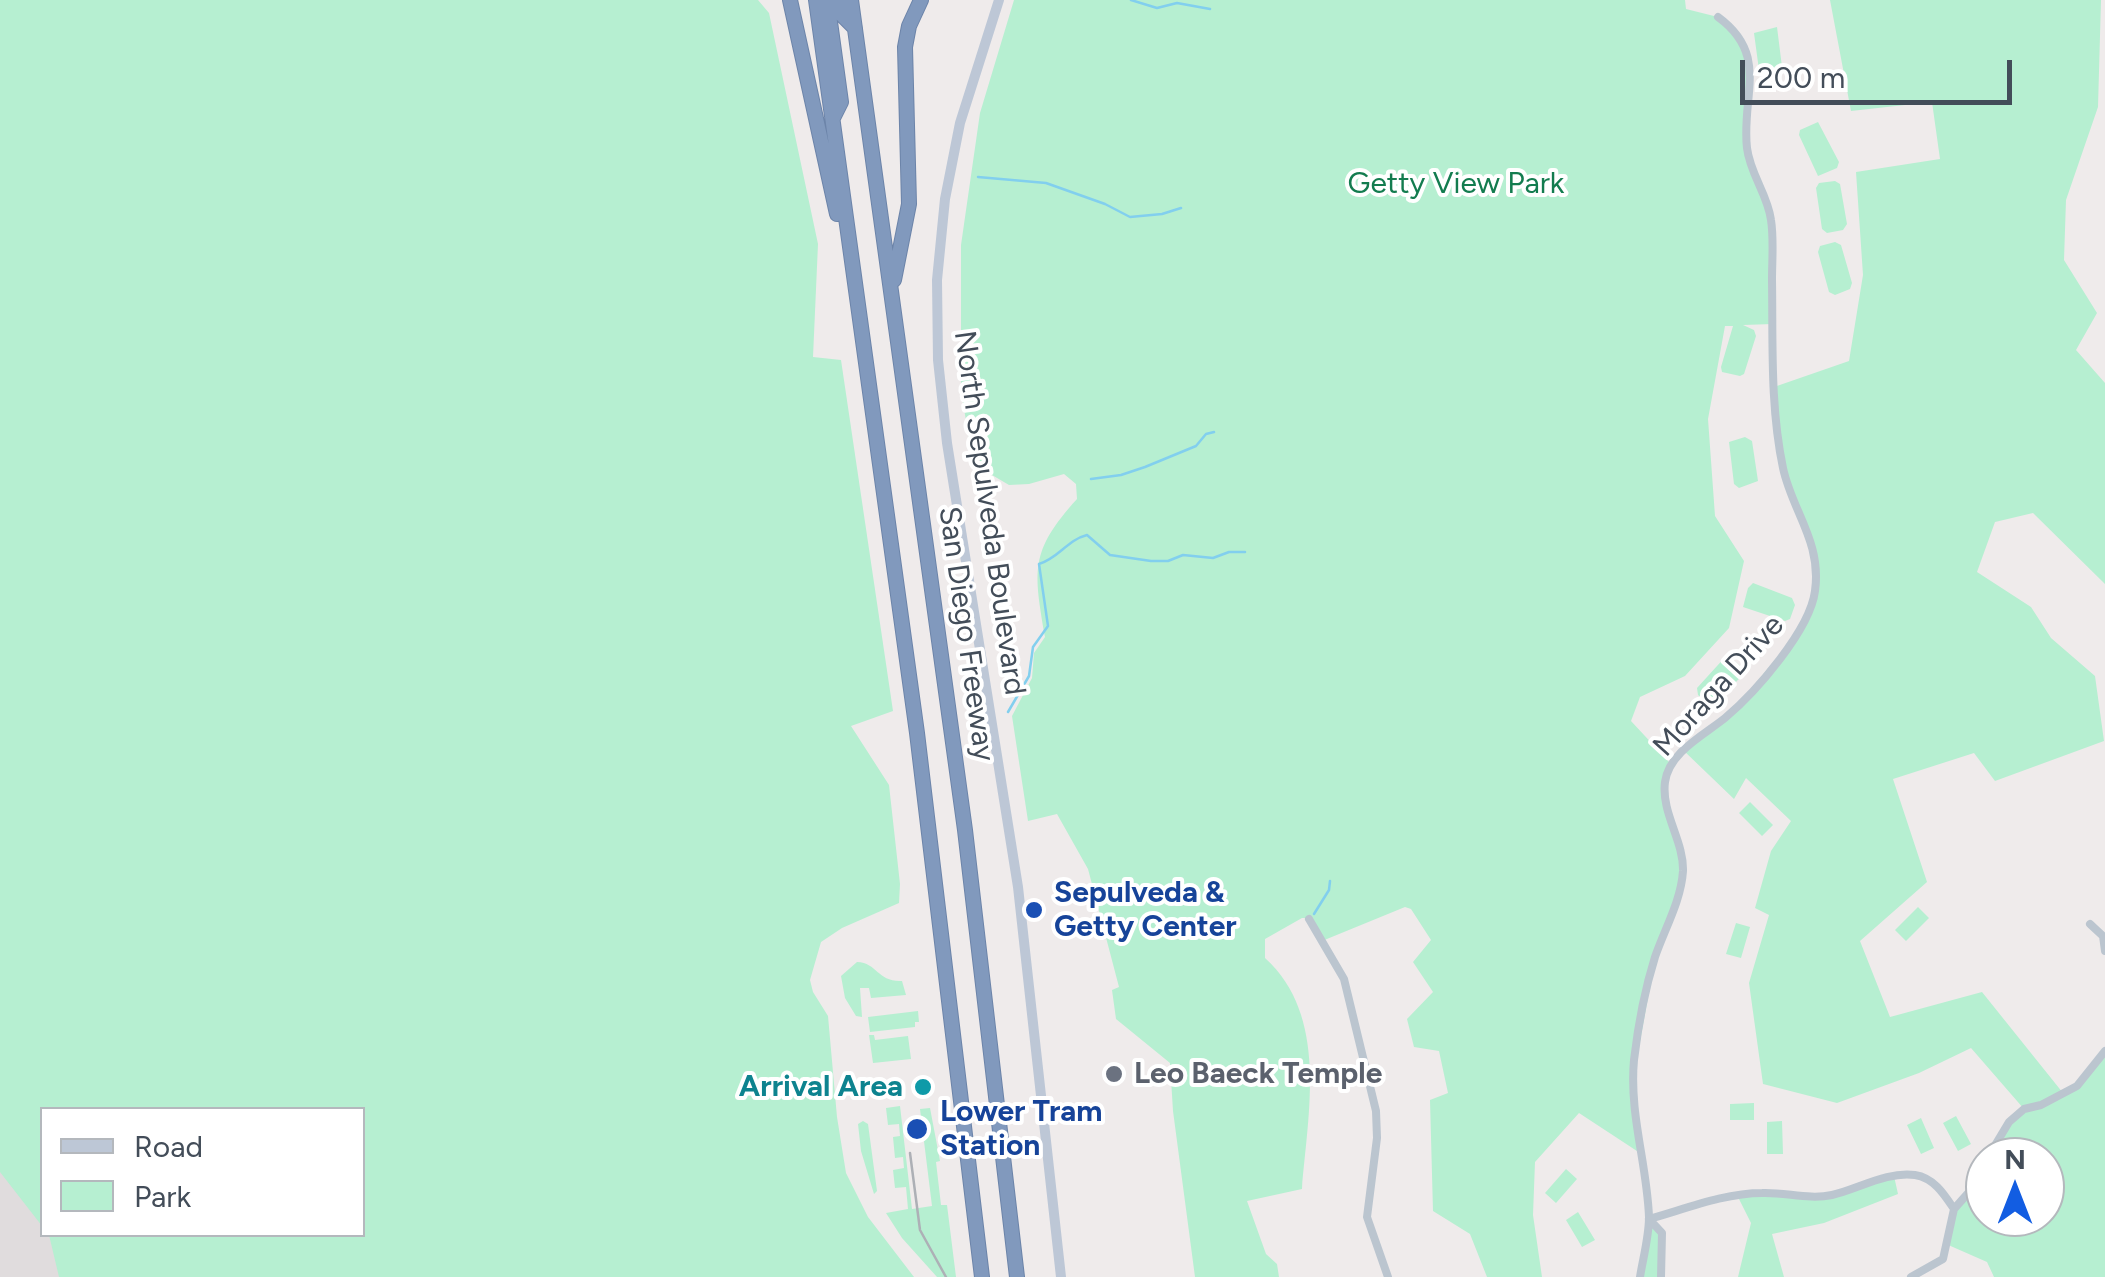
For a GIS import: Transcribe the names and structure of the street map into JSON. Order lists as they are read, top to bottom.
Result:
{
  "streets": {
    "highway": ["San Diego Freeway"],
    "main road": ["North Sepulveda Boulevard"],
    "street": ["Moraga Drive"]
  },
  "parks": ["Getty View Park"],
  "places": [
    "Sepulveda & Getty Center",
    "Leo Baeck Temple",
    "Arrival Area",
    "Lower Tram Station"
  ],
  "legend": ["Road", "Park"],
  "scale_bar": "200 m",
  "north": "top"
}
